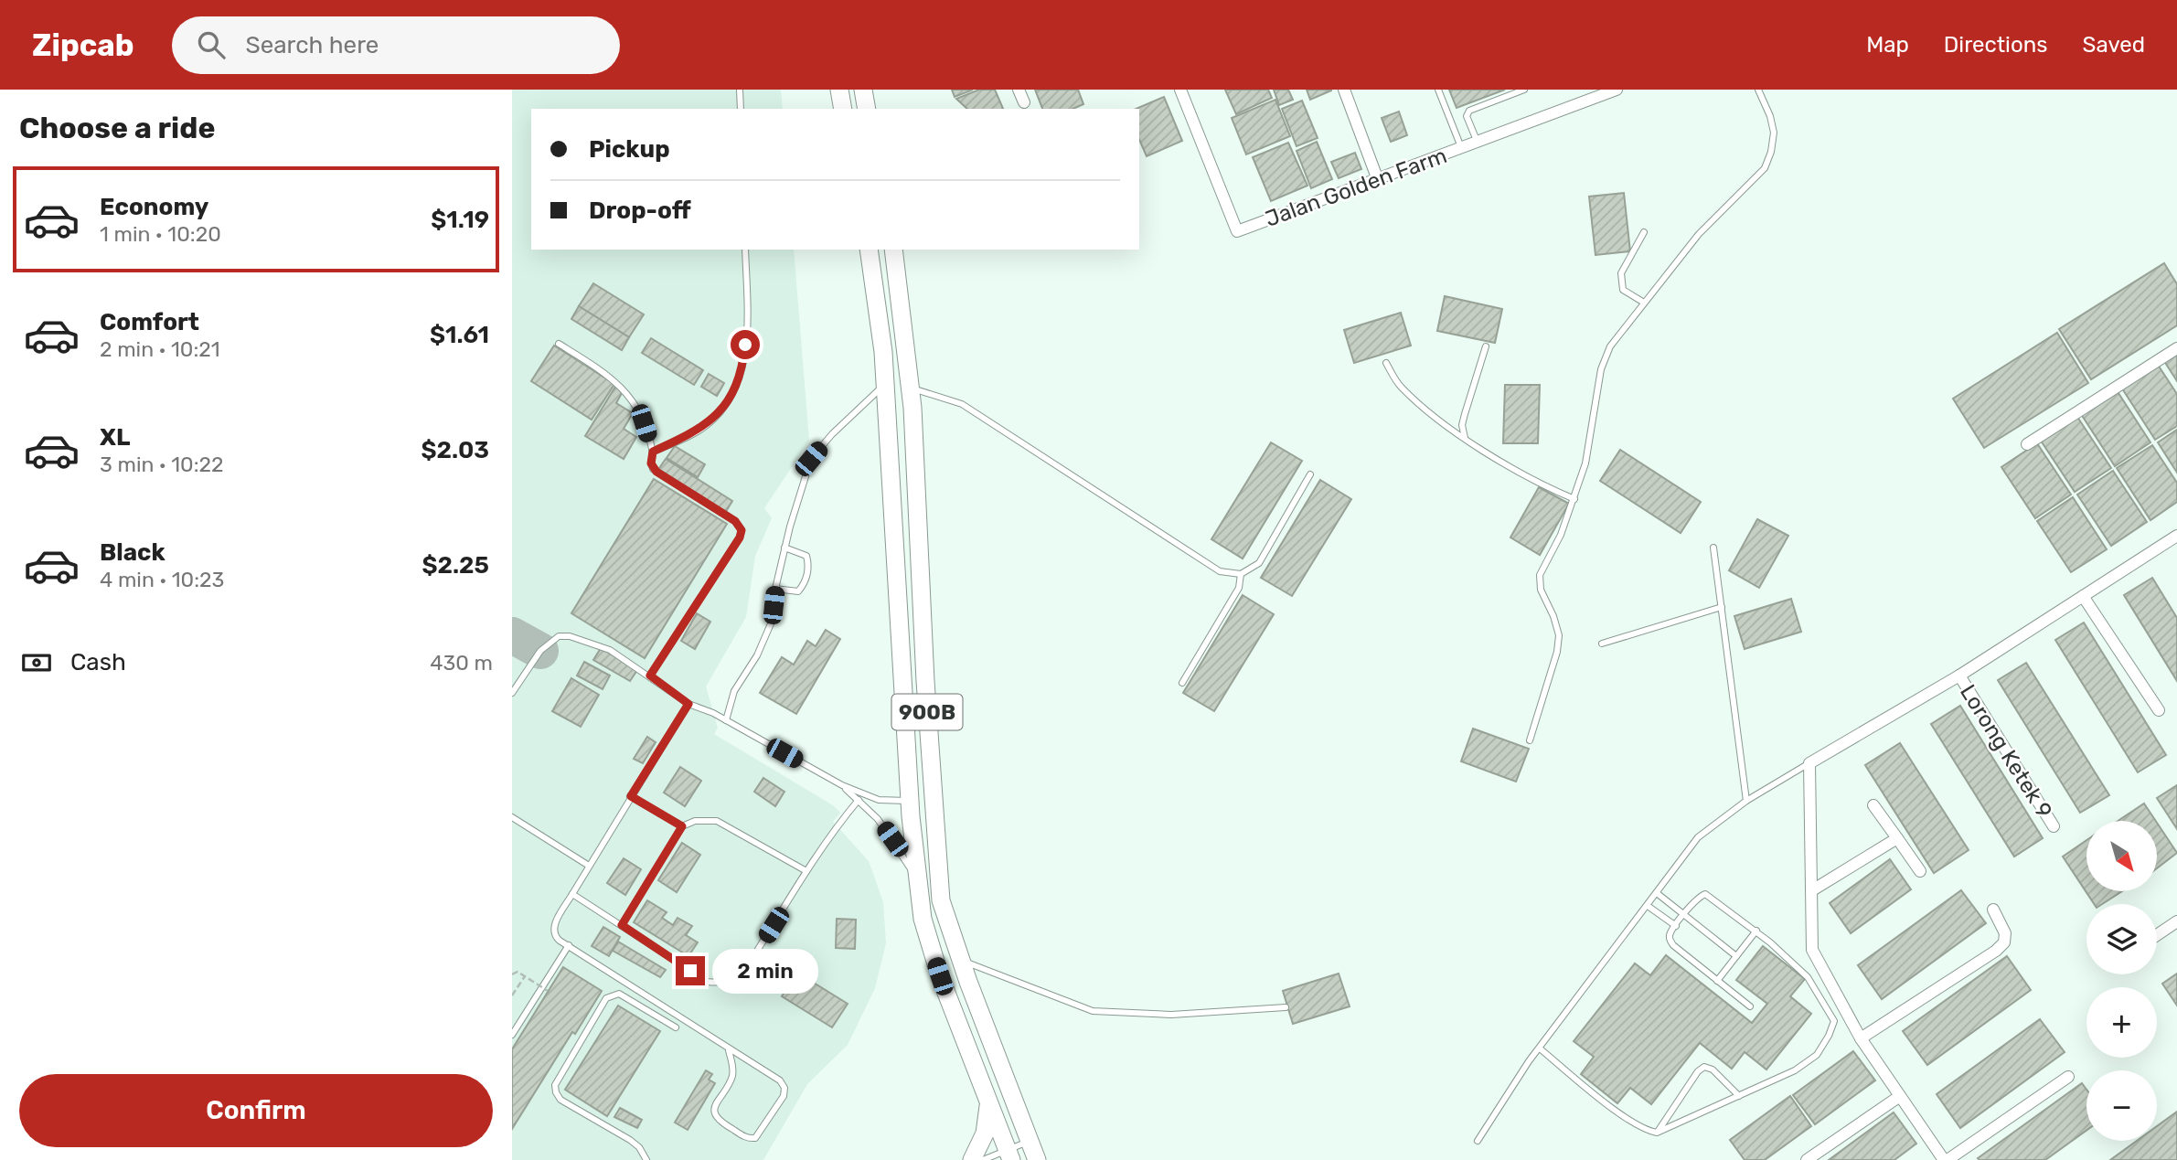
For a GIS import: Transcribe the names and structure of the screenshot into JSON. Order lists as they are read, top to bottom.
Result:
{
  "streets": {
    "highway": ["900B"],
    "street": ["Jalan Golden Farm", "Lorong Ketek 9"]
  },
  "north": "bottom right",
  "page": {
    "header": "Zipcab",
    "search": "Search here",
    "nav": ["Map", "Directions", "Saved"],
    "heading": "Choose a ride",
    "banner": ["Pickup", "Drop-off"],
    "list": [
      {
        "name": "Economy",
        "note": "1 min · 10:20",
        "value": "$1.19"
      },
      {
        "name": "Comfort",
        "note": "2 min · 10:21",
        "value": "$1.61"
      },
      {
        "name": "XL",
        "note": "3 min · 10:22",
        "value": "$2.03"
      },
      {
        "name": "Black",
        "note": "4 min · 10:23",
        "value": "$2.25"
      }
    ],
    "pay": ["Cash", "430 m"],
    "map_buttons": ["+", "−"],
    "bubble": "2 min",
    "buttons": "Confirm"
  }
}
